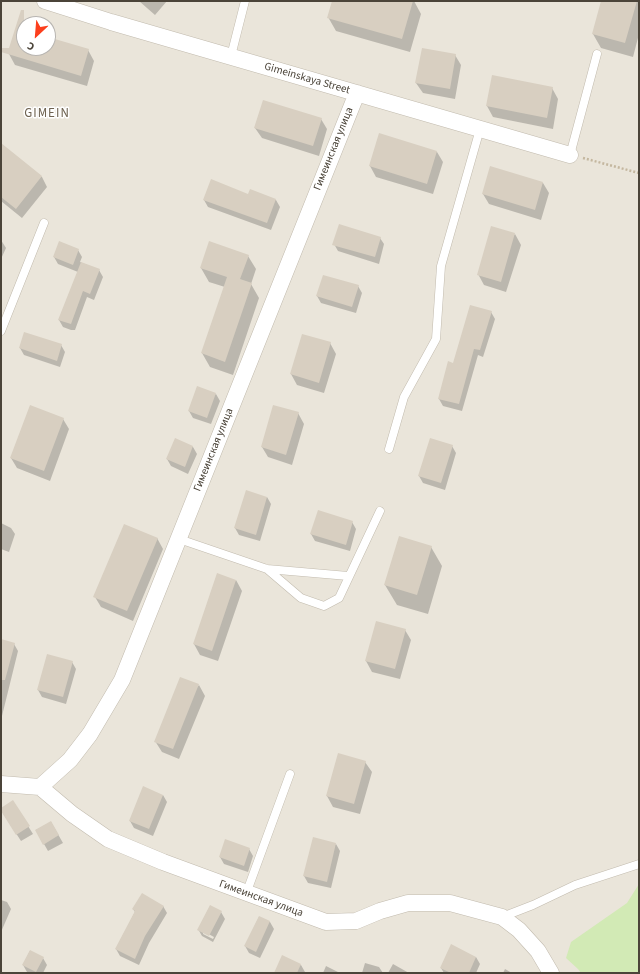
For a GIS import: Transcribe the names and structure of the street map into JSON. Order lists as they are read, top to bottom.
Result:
{
  "streets": {
    "street": ["Gimeinskaya Street", "Гимеинская улица"]
  },
  "crossings": [
    ["Gimeinskaya Street", "Гимеинская улица"]
  ],
  "districts": ["GIMEIN"],
  "north": "bottom left"
}
